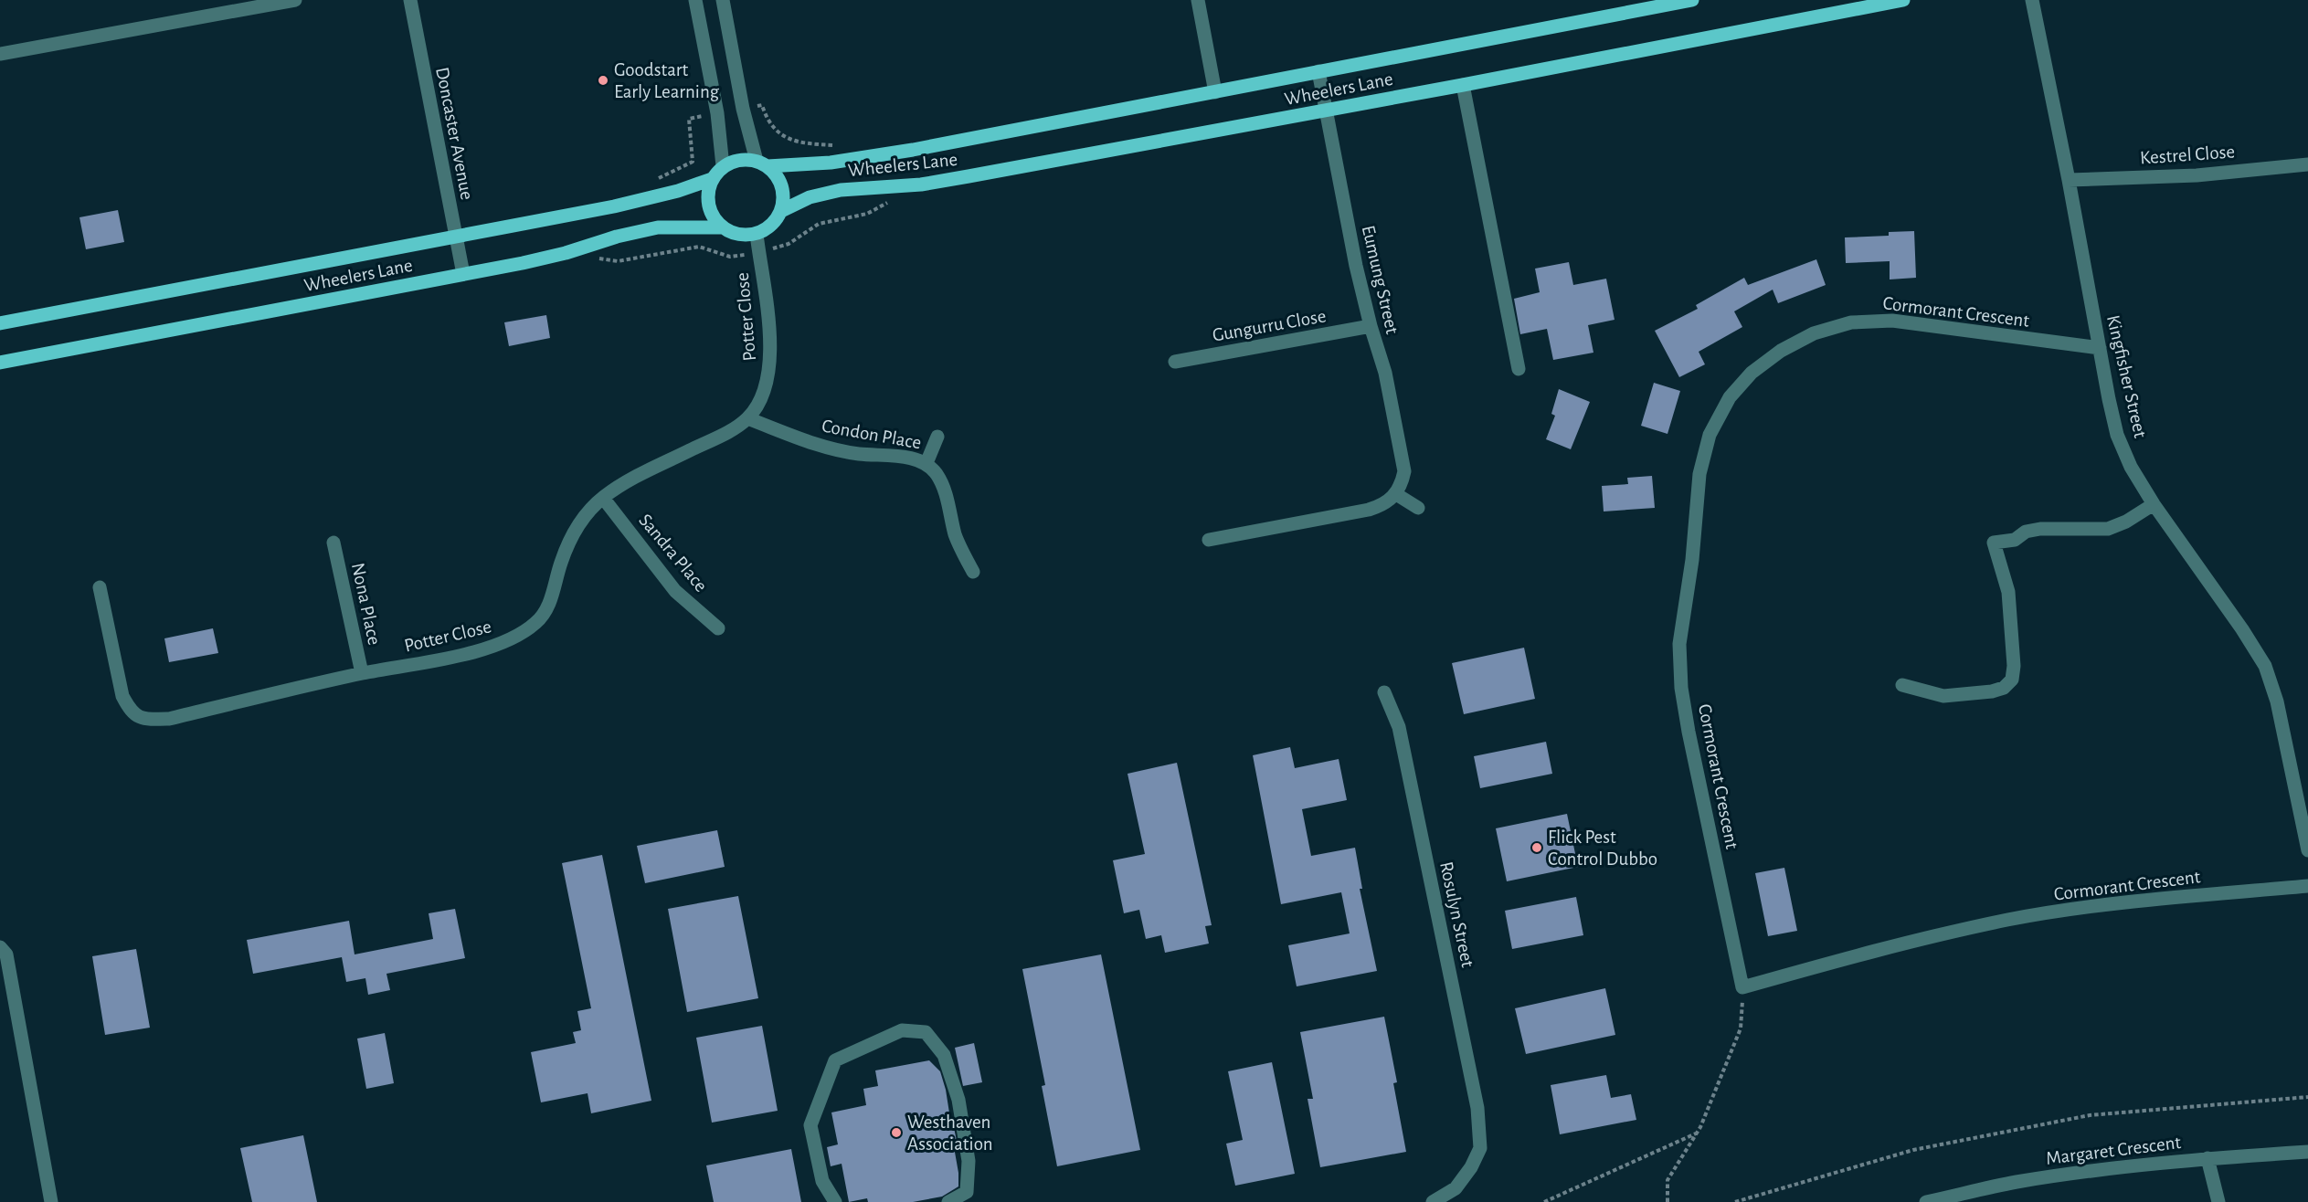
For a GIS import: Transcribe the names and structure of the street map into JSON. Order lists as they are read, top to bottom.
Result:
{
  "streets": {
    "main road": ["Wheelers Lane"],
    "street": [
      "Doncaster Avenue",
      "Kestrel Close",
      "Eumung Street",
      "Cormorant Crescent",
      "Potter Close",
      "Gungurru Close",
      "Kingfisher Street",
      "Condon Place",
      "Sandra Place",
      "Nona Place",
      "Rosulyn Street",
      "Margaret Crescent"
    ]
  },
  "crossings": [
    ["Wheelers Lane", "Doncaster Avenue"],
    ["Wheelers Lane", "Eumung Street"],
    ["Wheelers Lane", "Potter Close"],
    ["Kestrel Close", "Kingfisher Street"],
    ["Eumung Street", "Gungurru Close"],
    ["Cormorant Crescent", "Kingfisher Street"],
    ["Potter Close", "Condon Place"],
    ["Potter Close", "Sandra Place"],
    ["Potter Close", "Nona Place"]
  ],
  "places": ["Goodstart Early Learning", "Flick Pest Control Dubbo", "Westhaven Association"]
}
